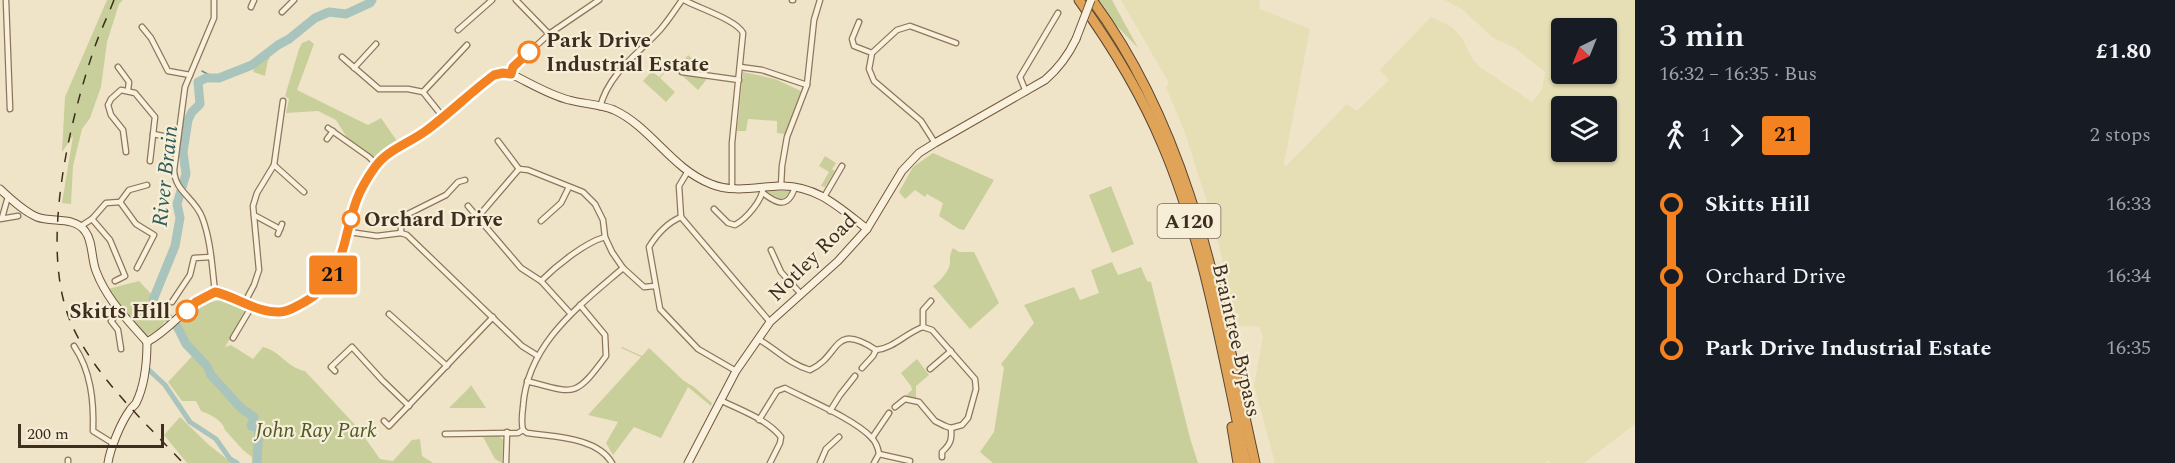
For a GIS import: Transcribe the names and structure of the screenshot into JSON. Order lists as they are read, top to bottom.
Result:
{
  "streets": {
    "highway": ["A120", "Braintree Bypass"],
    "street": ["Notley Road"]
  },
  "crossings": [
    ["Notley Road", "Braintree Bypass"]
  ],
  "water": ["River Brain"],
  "parks": ["John Ray Park"],
  "places": ["Park Drive Industrial Estate", "Orchard Drive", "Skitts Hill"],
  "lines": ["bus line 21"],
  "scale_bar": "200 m",
  "north": "bottom left",
  "page": {
    "on_map": "21",
    "heading": ["3 min", "16:32 – 16:35 · Bus", "£1.80"],
    "legs": ["1", "21", "2 stops"],
    "list": [
      {
        "name": "Skitts Hill",
        "value": "16:33"
      },
      {
        "name": "Orchard Drive",
        "value": "16:34"
      },
      {
        "name": "Park Drive Industrial Estate",
        "value": "16:35"
      }
    ],
    "scale": "200 m"
  }
}
